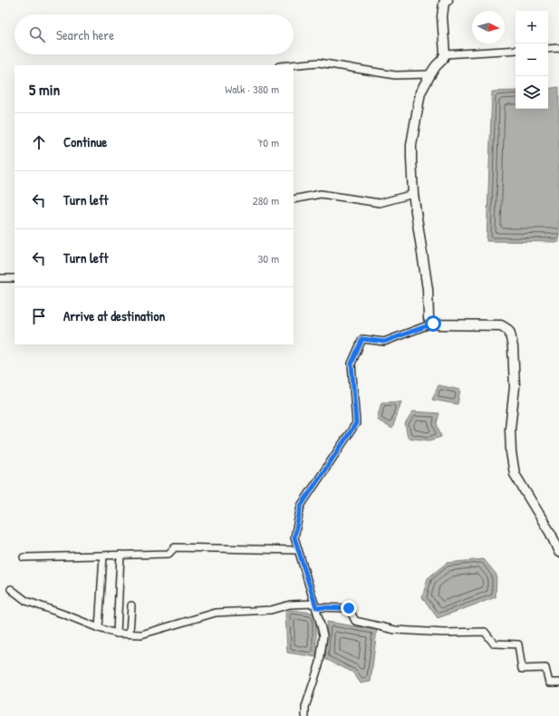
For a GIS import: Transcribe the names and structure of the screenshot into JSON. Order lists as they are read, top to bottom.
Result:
{
  "north": "right",
  "page": {
    "map_buttons": ["+", "−"],
    "search": "Search here",
    "heading": ["5 min", "Walk · 380 m"],
    "list": [
      ["Continue", "70 m"],
      ["Turn left", "280 m"],
      ["Turn left", "30 m"],
      "Arrive at destination"
    ]
  }
}
